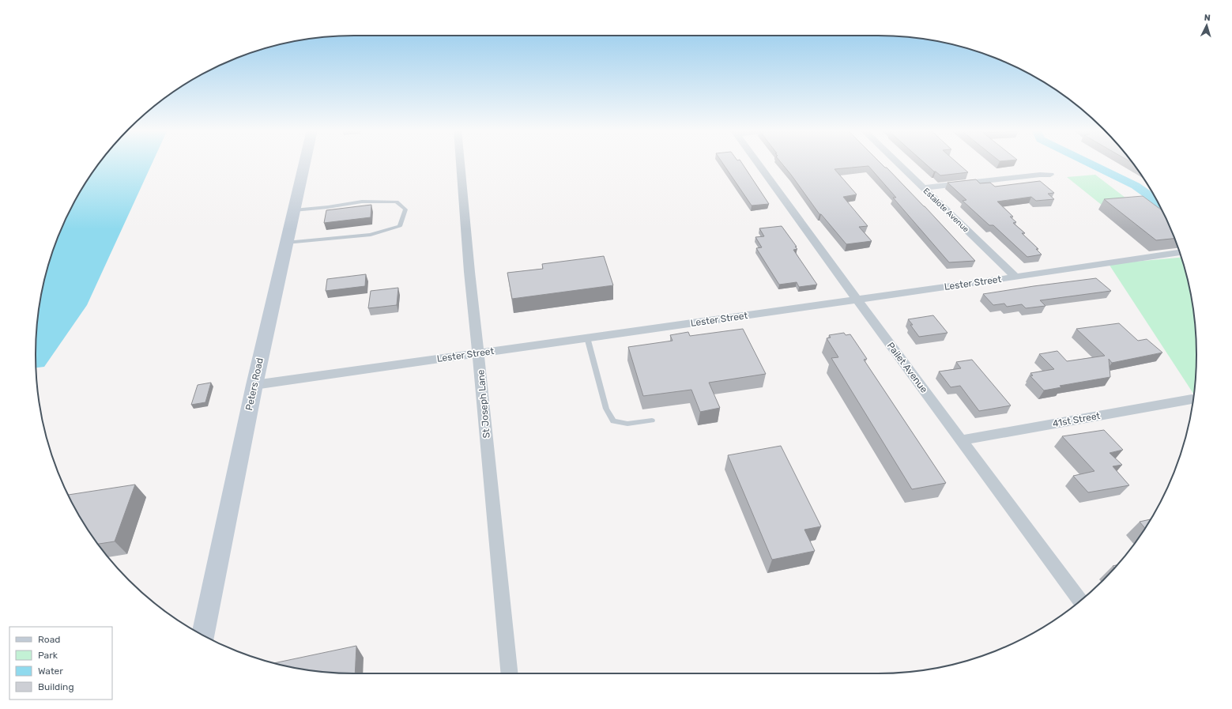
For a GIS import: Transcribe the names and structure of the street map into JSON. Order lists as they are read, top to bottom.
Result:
{
  "streets": {
    "main road": ["Peters Road"],
    "street": [
      "Estalote Avenue",
      "Lester Street",
      "Pailet Avenue",
      "St Joseph Lane",
      "41st Street"
    ]
  },
  "crossings": [
    ["Estalote Avenue", "Lester Street"],
    ["Lester Street", "Pailet Avenue"],
    ["Lester Street", "Peters Road"],
    ["Lester Street", "St Joseph Lane"],
    ["Pailet Avenue", "41st Street"]
  ],
  "legend": [
    "Road",
    "Park",
    "Water",
    "Building"
  ],
  "north": "top"
}
